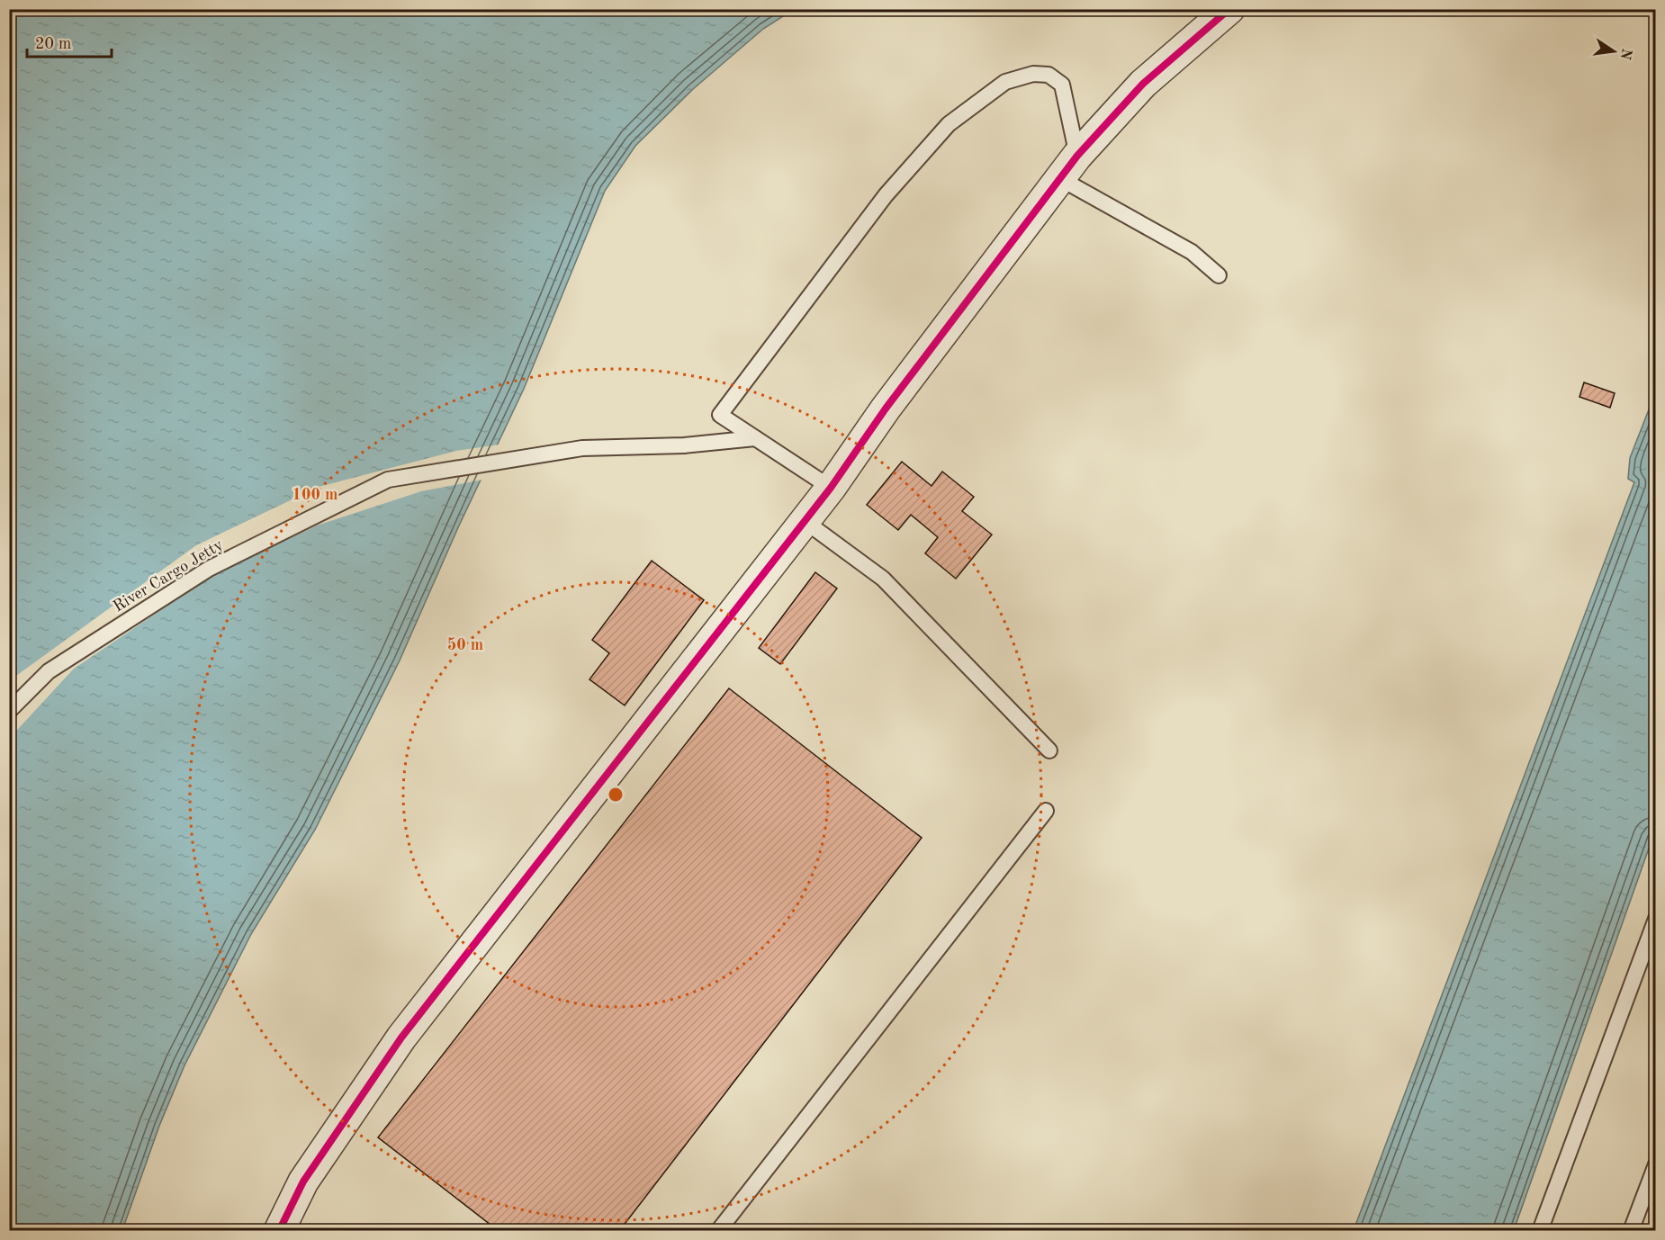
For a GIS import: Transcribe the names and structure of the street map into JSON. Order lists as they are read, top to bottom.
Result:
{
  "streets": {
    "lane": ["River Cargo Jetty"]
  },
  "scale_bar": "20 m",
  "north": "right",
  "rings": ["100 m", "50 m"]
}
